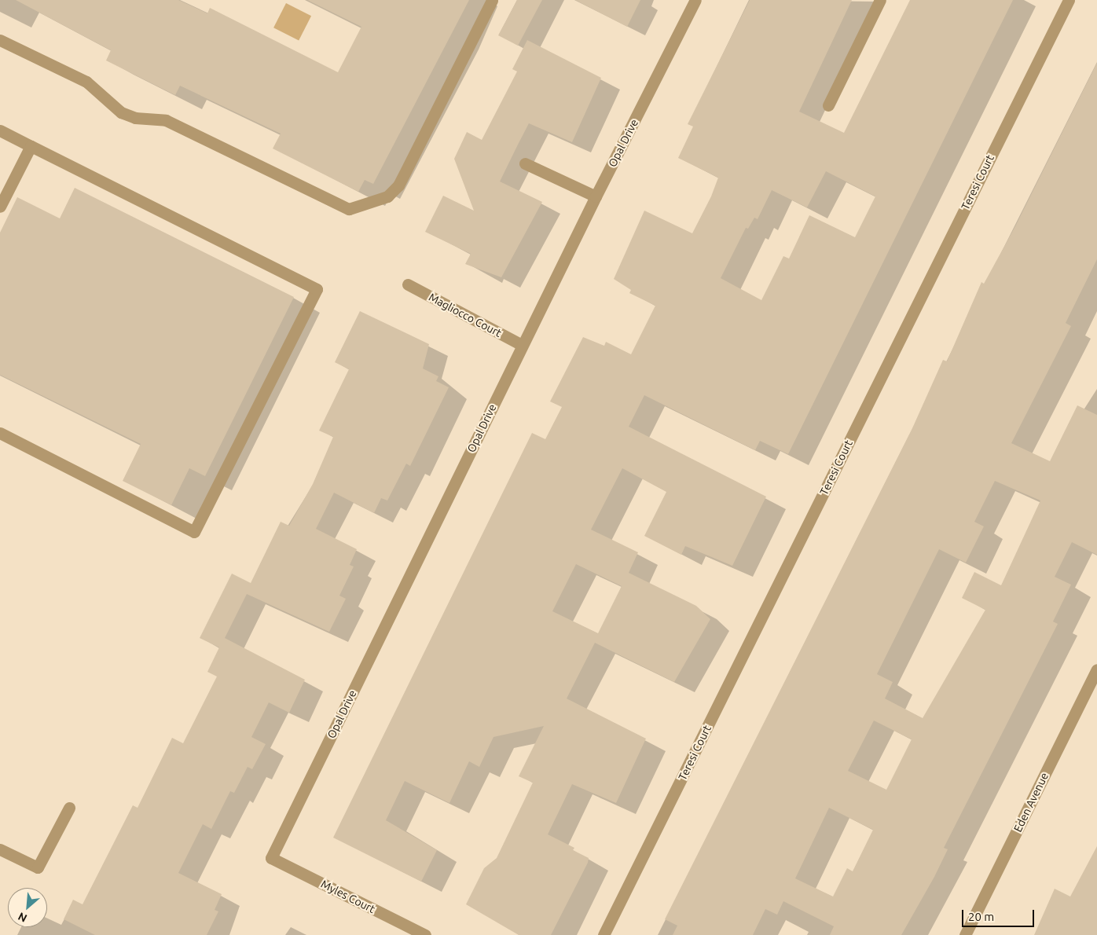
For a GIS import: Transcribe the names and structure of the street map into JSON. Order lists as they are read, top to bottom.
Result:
{
  "streets": {
    "street": [
      "Opal Drive",
      "Teresi Court",
      "Magliocco Court",
      "Eden Avenue",
      "Myles Court"
    ]
  },
  "crossings": [
    ["Opal Drive", "Magliocco Court"],
    ["Opal Drive", "Myles Court"]
  ],
  "scale_bar": "20 m",
  "north": "bottom left"
}
